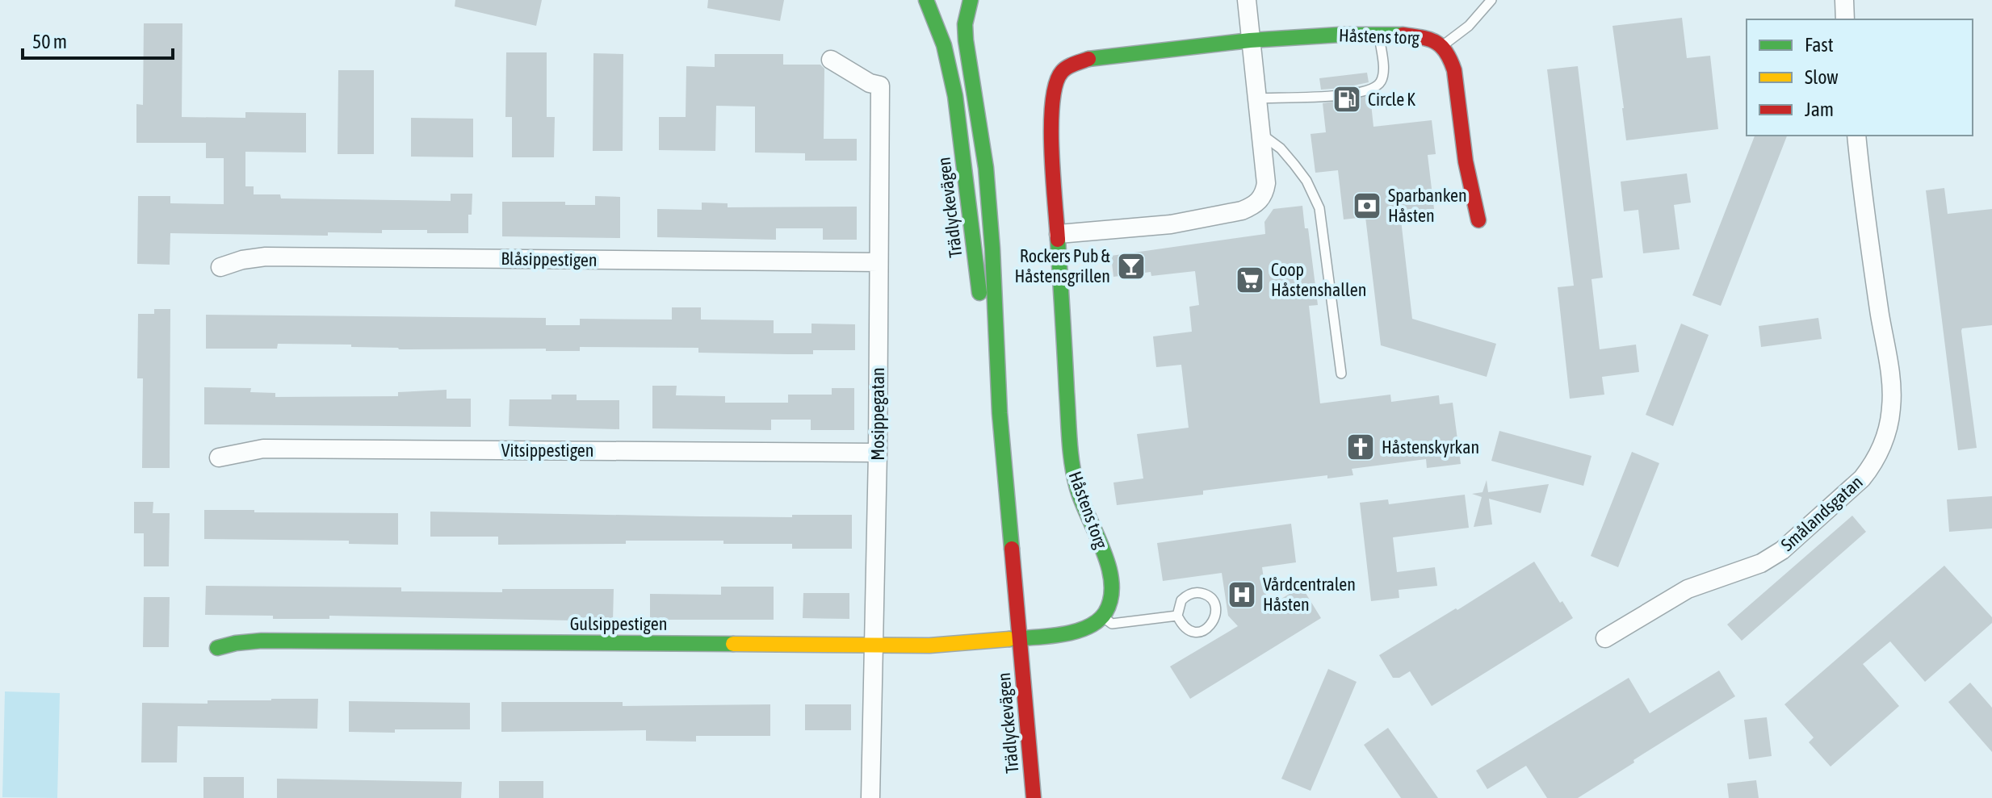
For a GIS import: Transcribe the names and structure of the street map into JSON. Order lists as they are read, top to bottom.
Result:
{
  "streets": {
    "street": [
      "Håstens torg",
      "Trädlyckevägen",
      "Blåsippestigen",
      "Mosippegatan",
      "Vitsippestigen",
      "Smålandsgatan",
      "Gulsippestigen"
    ]
  },
  "crossings": [
    ["Trädlyckevägen", "Gulsippestigen"],
    ["Blåsippestigen", "Mosippegatan"],
    ["Mosippegatan", "Vitsippestigen"],
    ["Mosippegatan", "Gulsippestigen"]
  ],
  "places": {
    "fuel station": ["Circle K"],
    "bank": ["Sparbanken Håsten"],
    "bar": ["Rockers Pub & Håstensgrillen"],
    "supermarket": ["Coop Håstenshallen"],
    "church": ["Håstenskyrkan"],
    "hospital": ["Vårdcentralen Håsten"]
  },
  "legend": ["Fast", "Slow", "Jam"],
  "scale_bar": "50 m"
}
